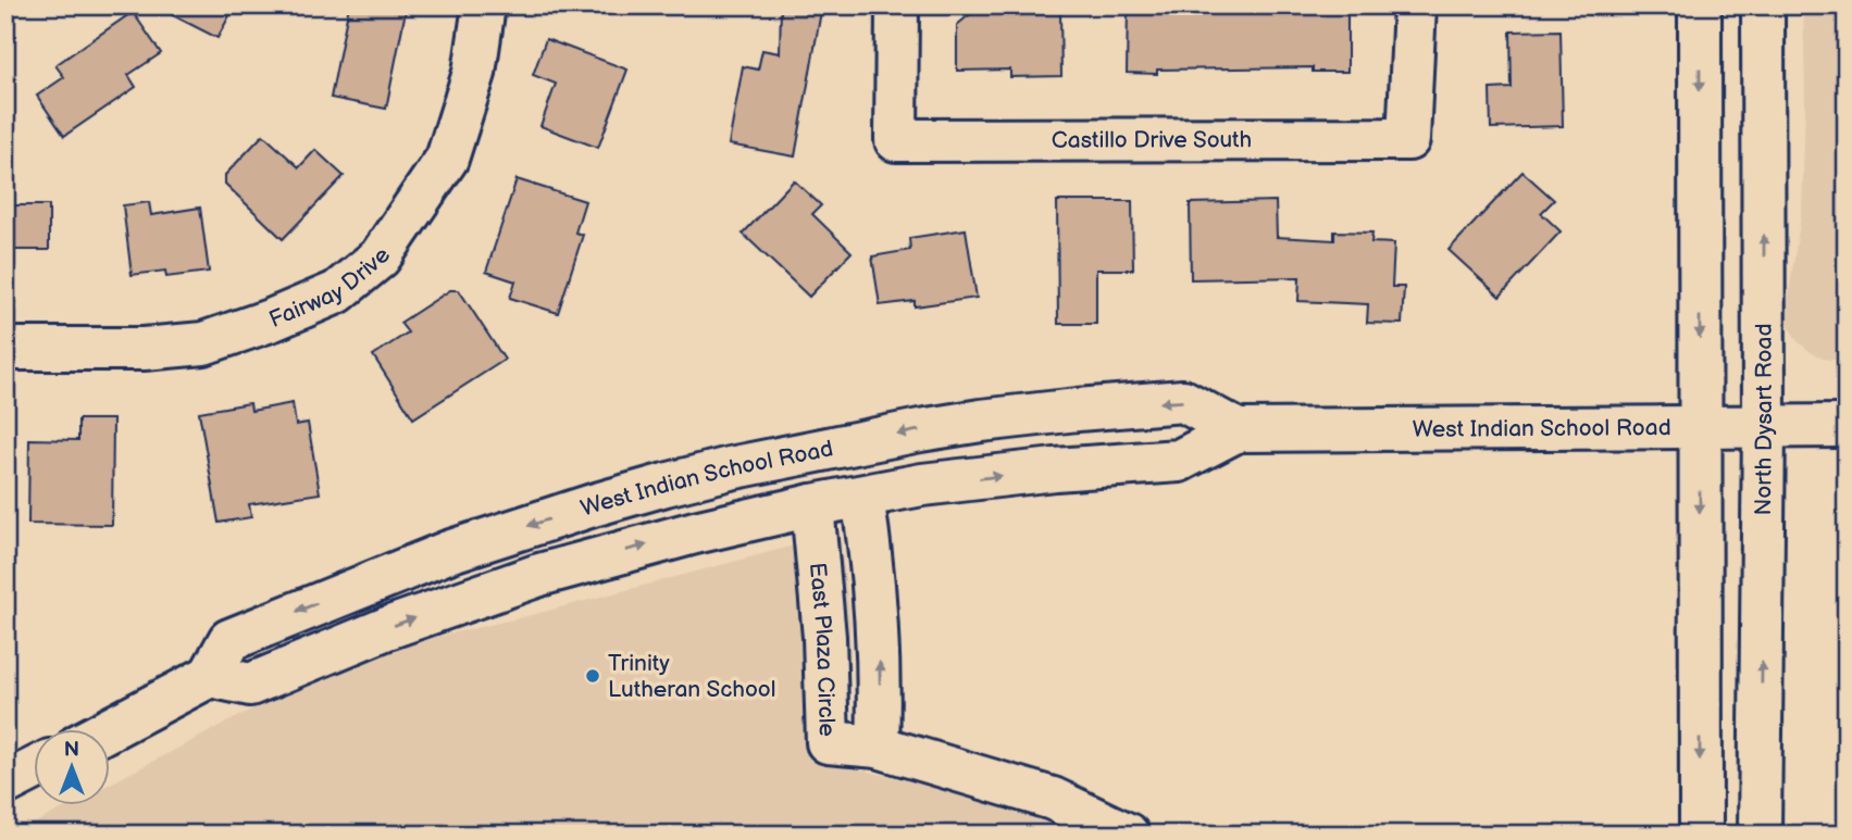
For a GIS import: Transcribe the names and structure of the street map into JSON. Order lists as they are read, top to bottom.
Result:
{
  "streets": {
    "main road": [
      "Castillo Drive South",
      "Fairway Drive",
      "North Dysart Road",
      "West Indian School Road",
      "East Plaza Circle"
    ]
  },
  "crossings": [
    ["North Dysart Road", "West Indian School Road"],
    ["West Indian School Road", "East Plaza Circle"]
  ],
  "places": ["Trinity Lutheran School"],
  "north": "top"
}
